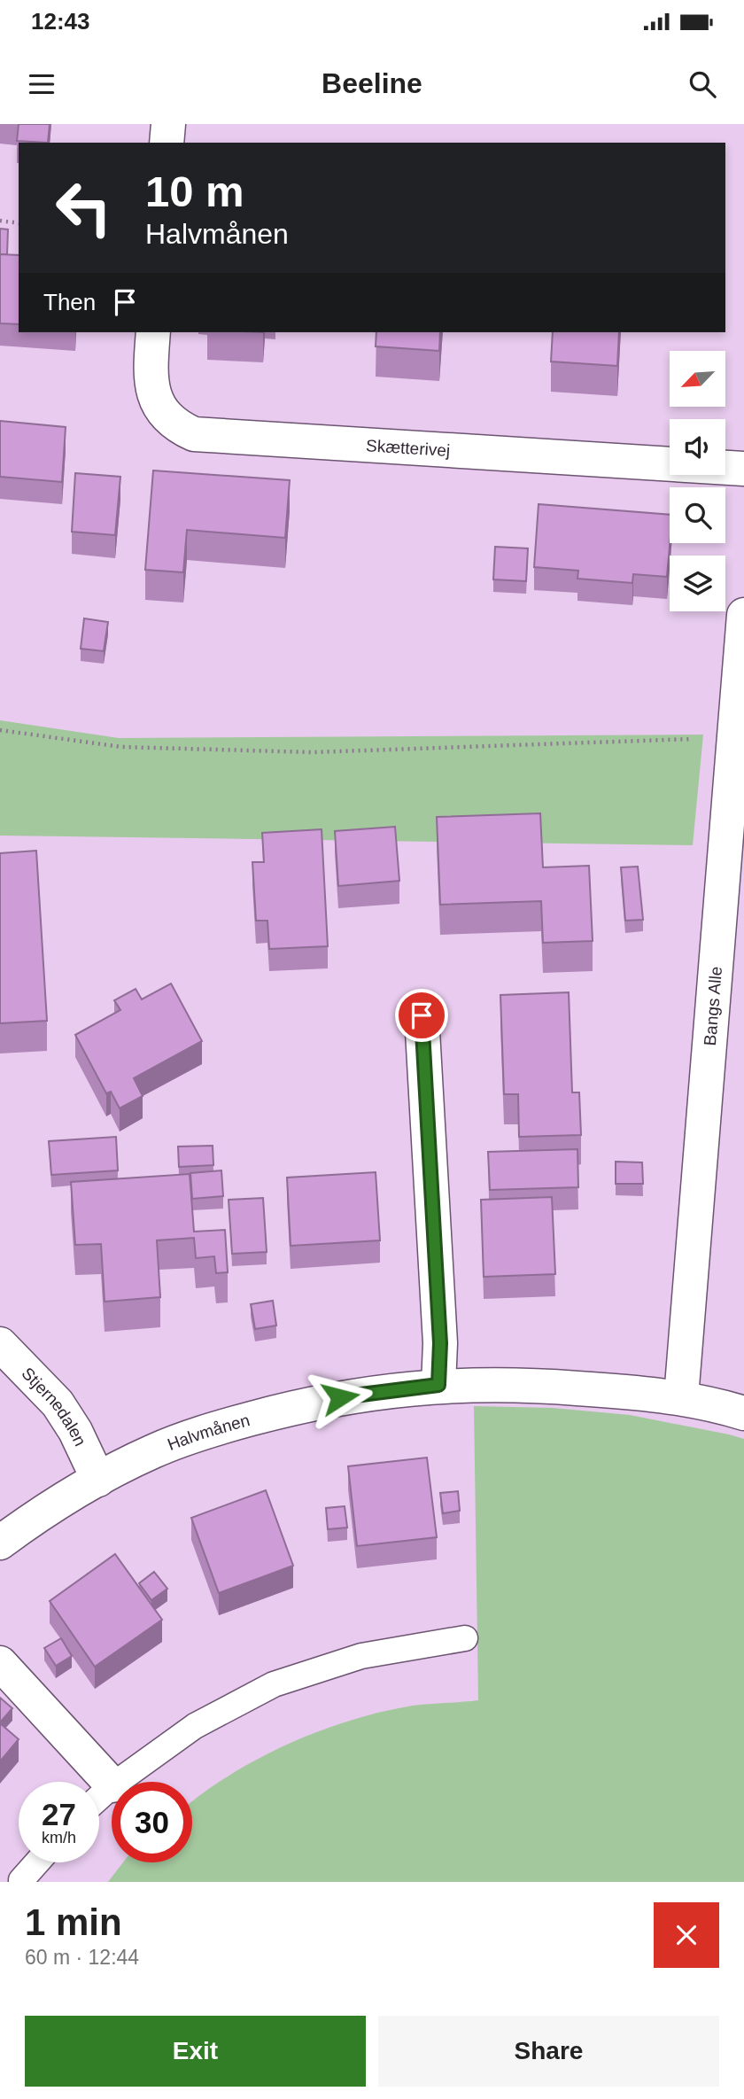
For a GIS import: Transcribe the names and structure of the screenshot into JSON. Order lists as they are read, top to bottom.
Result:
{
  "streets": {
    "street": [
      "Skætterivej",
      "Bangs Alle",
      "Stjernedalen",
      "Halvmånen"
    ]
  },
  "crossings": [
    ["Bangs Alle", "Halvmånen"],
    ["Stjernedalen", "Halvmånen"]
  ],
  "north": "bottom left",
  "page": {
    "status": "12:43",
    "header": "Beeline",
    "turn": ["10 m", "Halvmånen"],
    "then": "Then",
    "speed": "27 km/h",
    "limit": "30",
    "heading": ["1 min", "60 m · 12:44"],
    "buttons": ["Exit", "Share"]
  }
}
